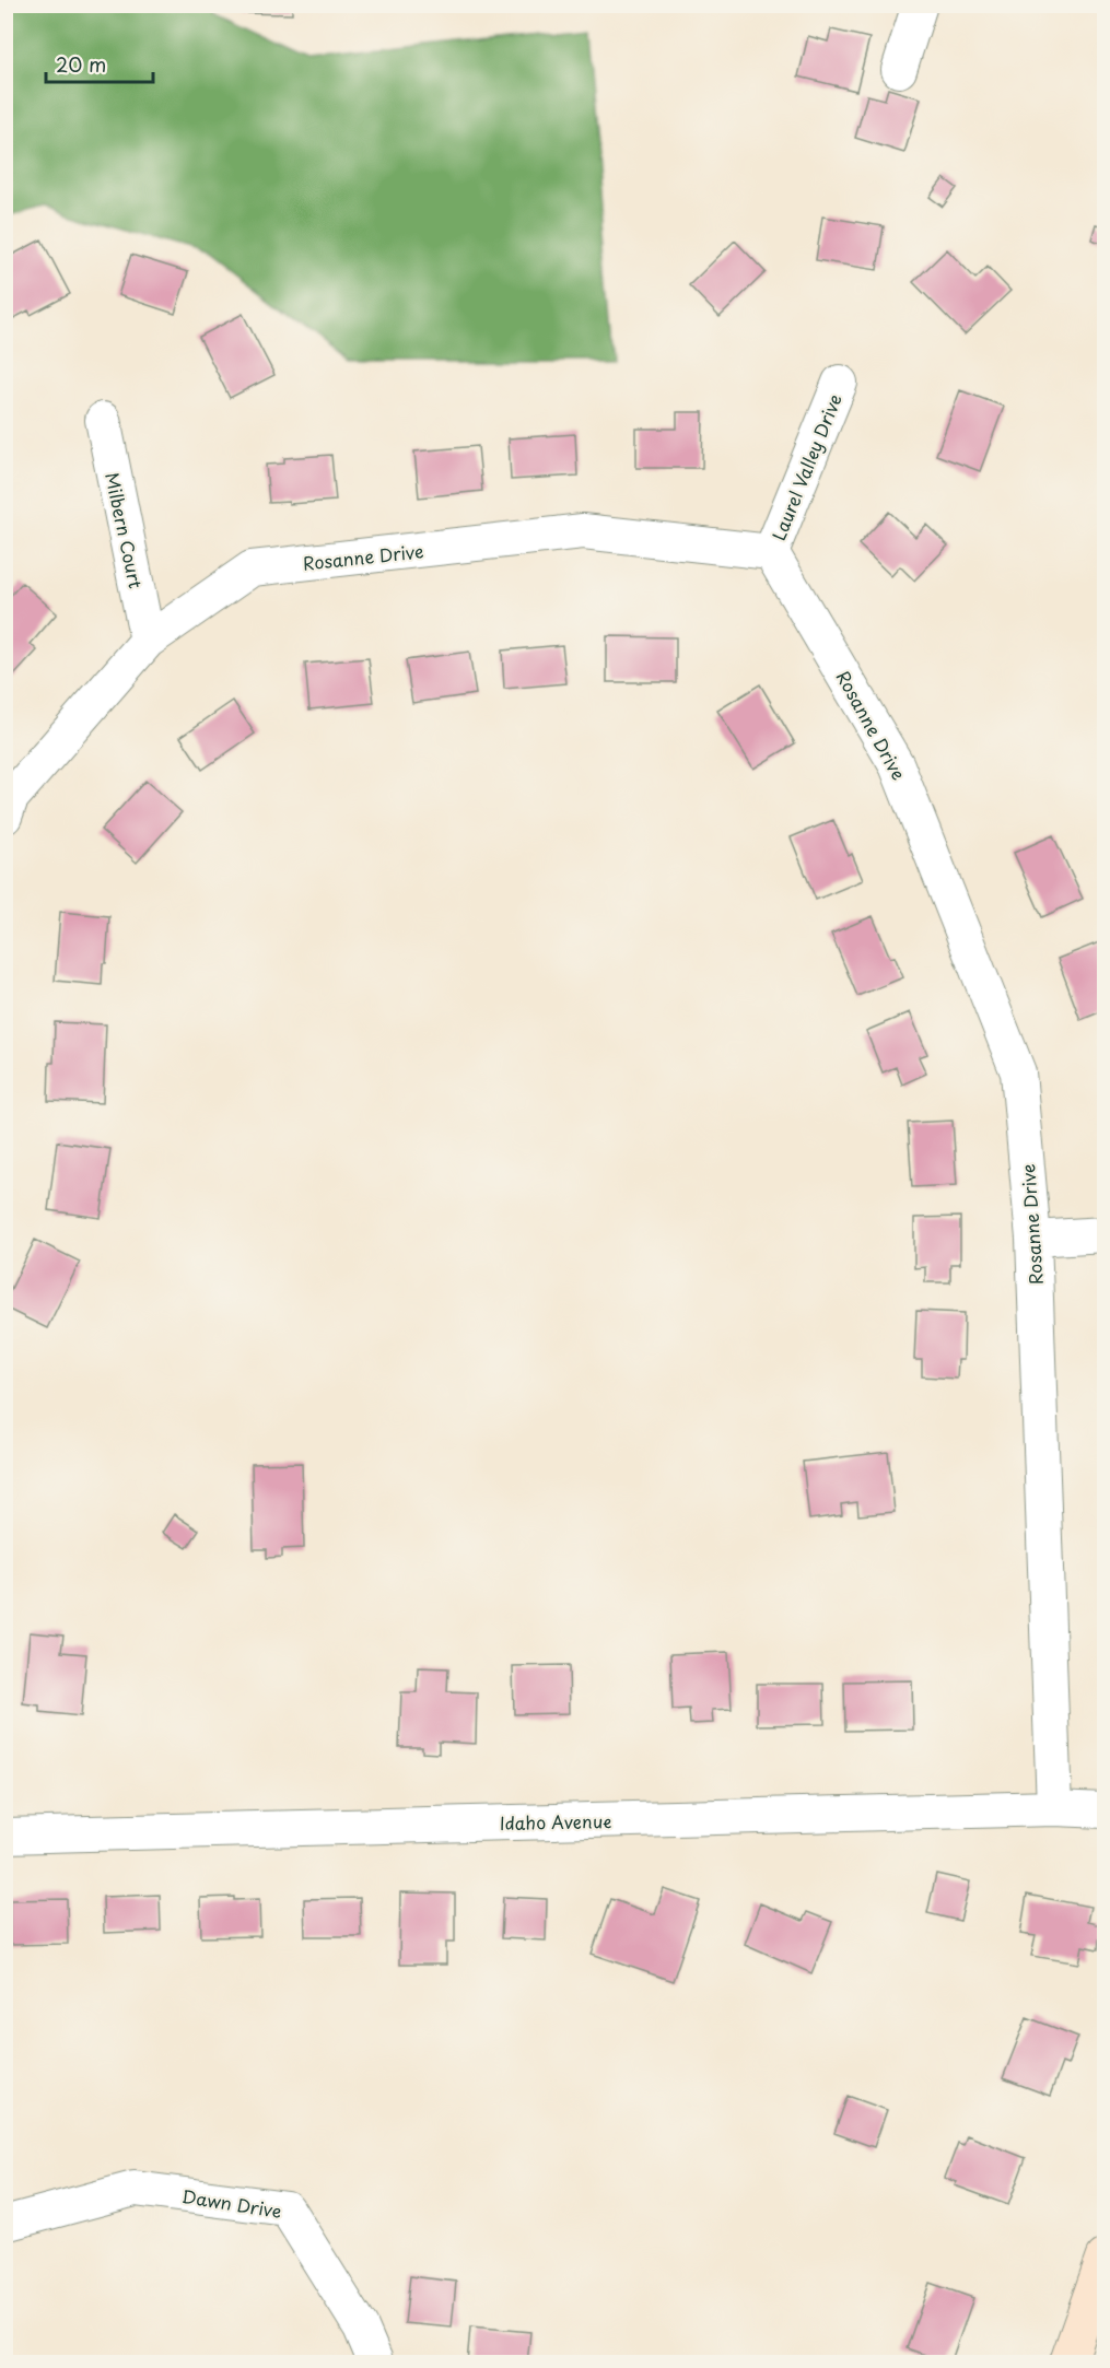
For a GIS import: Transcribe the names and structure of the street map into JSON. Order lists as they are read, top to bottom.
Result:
{
  "streets": {
    "street": [
      "Laurel Valley Drive",
      "Milbern Court",
      "Rosanne Drive",
      "Idaho Avenue",
      "Dawn Drive"
    ]
  },
  "crossings": [
    ["Laurel Valley Drive", "Rosanne Drive"],
    ["Milbern Court", "Rosanne Drive"],
    ["Rosanne Drive", "Idaho Avenue"]
  ],
  "scale_bar": "20 m"
}
